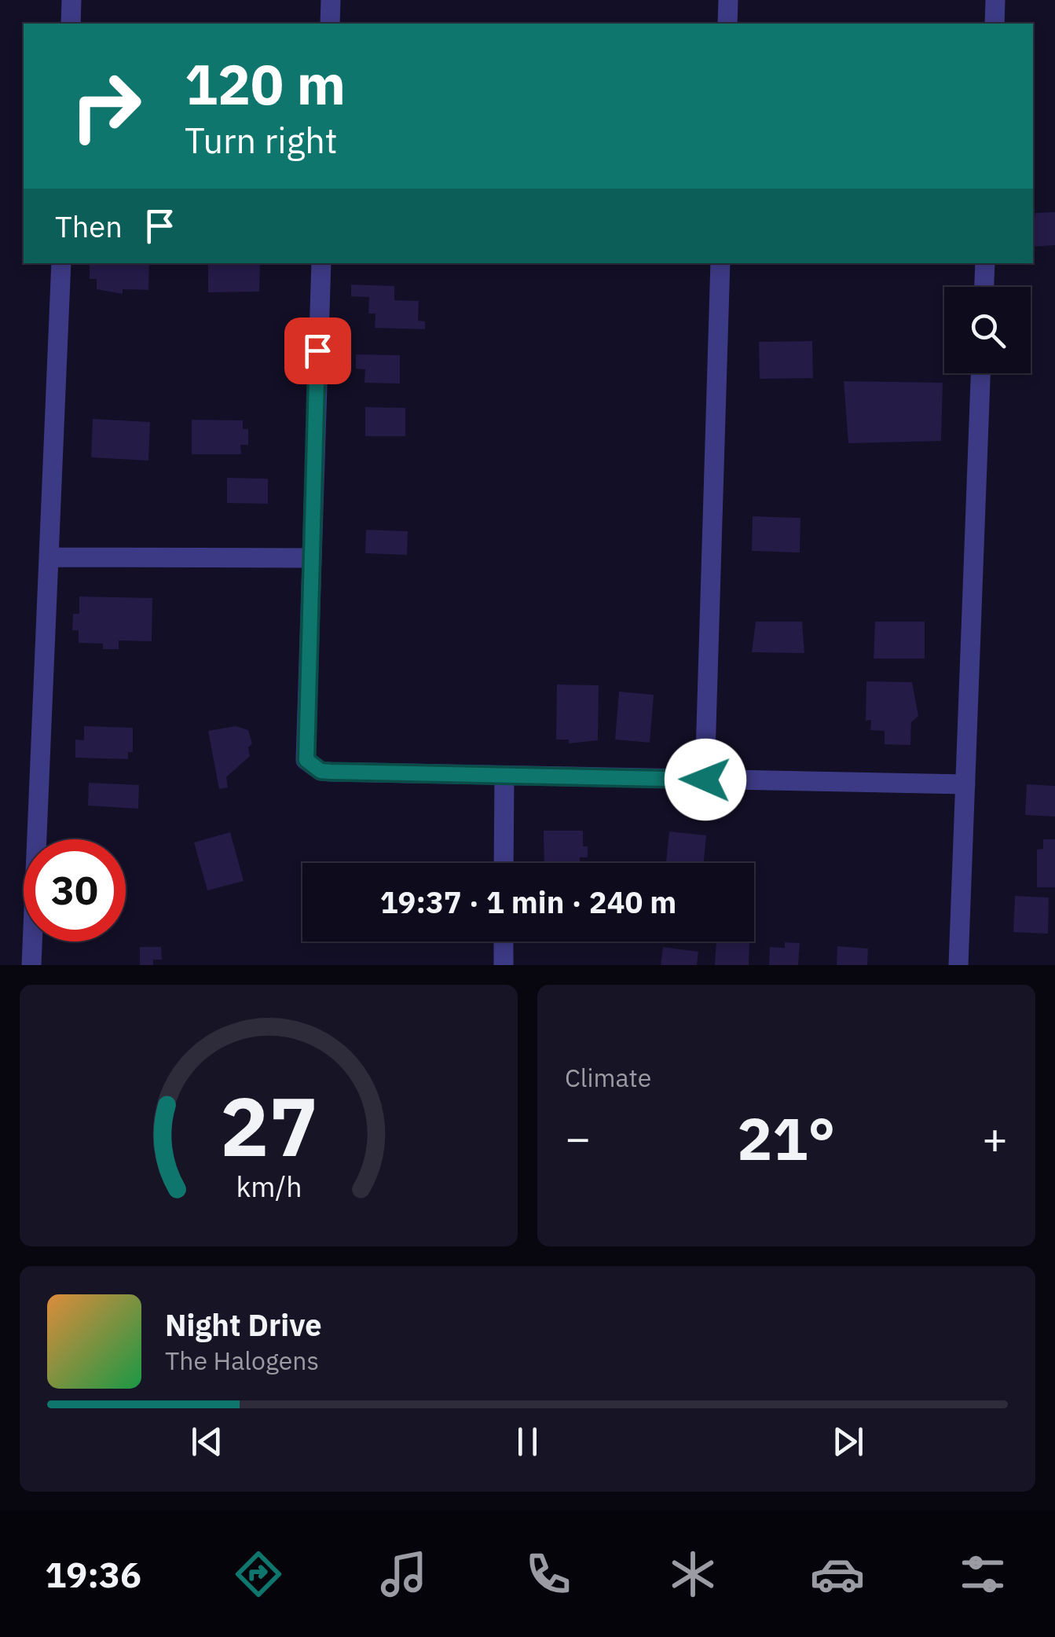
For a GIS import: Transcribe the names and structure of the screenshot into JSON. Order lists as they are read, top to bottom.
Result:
{
  "page": {
    "turn": ["120 m", "Turn right"],
    "then": "Then",
    "limit": "30",
    "trip": "19:37 · 1 min · 240 m",
    "tile": "Climate",
    "heat": ["−", "21°", "+"],
    "song": ["Night Drive", "The Halogens"],
    "tabs": "19:36",
    "gauge": ["27", "km/h"]
  }
}
